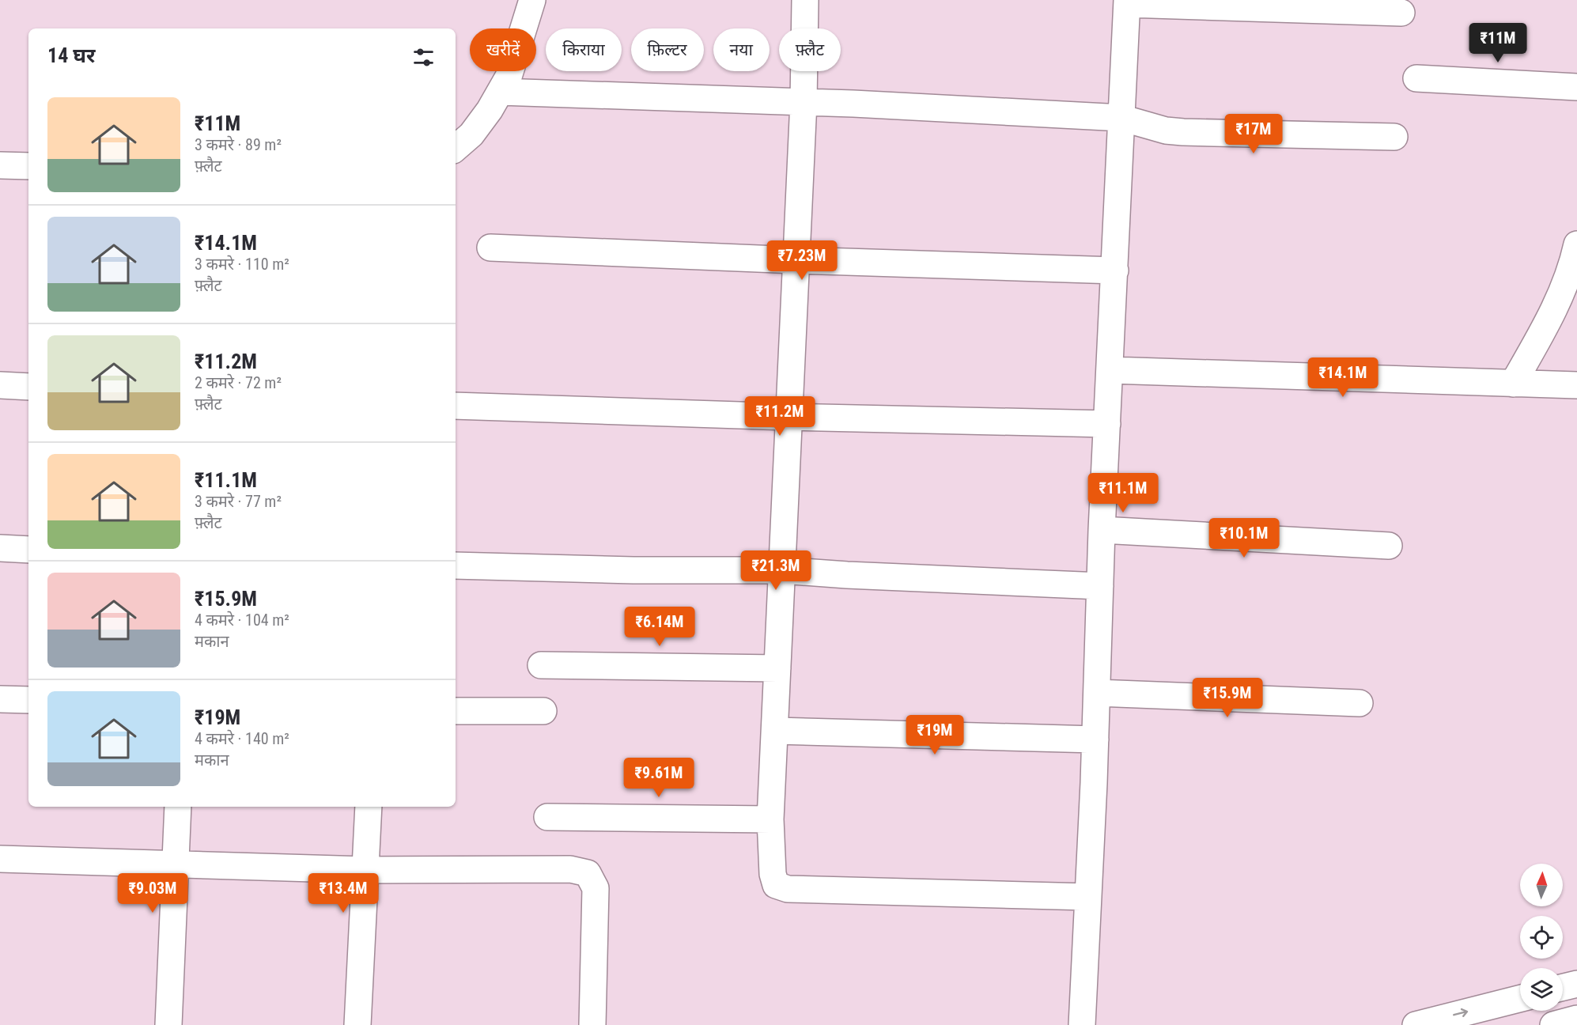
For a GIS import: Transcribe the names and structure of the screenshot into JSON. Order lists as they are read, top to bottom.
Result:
{
  "north": "top",
  "page": {
    "price": [
      "₹11M",
      "₹17M",
      "₹7.23M",
      "₹14.1M",
      "₹11.2M",
      "₹11.1M",
      "₹10.1M",
      "₹21.3M",
      "₹6.14M",
      "₹15.9M",
      "₹19M",
      "₹9.61M",
      "₹9.03M",
      "₹13.4M"
    ],
    "chip": [
      "खरीदें",
      "किराया",
      "फ़िल्टर",
      "नया",
      "फ़्लैट"
    ],
    "heading": "14 घर",
    "list": [
      {
        "name": "₹11M",
        "note": "3 कमरे · 89 m² · फ़्लैट"
      },
      {
        "name": "₹14.1M",
        "note": "3 कमरे · 110 m² · फ़्लैट"
      },
      {
        "name": "₹11.2M",
        "note": "2 कमरे · 72 m² · फ़्लैट"
      },
      {
        "name": "₹11.1M",
        "note": "3 कमरे · 77 m² · फ़्लैट"
      },
      {
        "name": "₹15.9M",
        "note": "4 कमरे · 104 m² · मकान"
      },
      {
        "name": "₹19M",
        "note": "4 कमरे · 140 m² · मकान"
      }
    ]
  }
}
